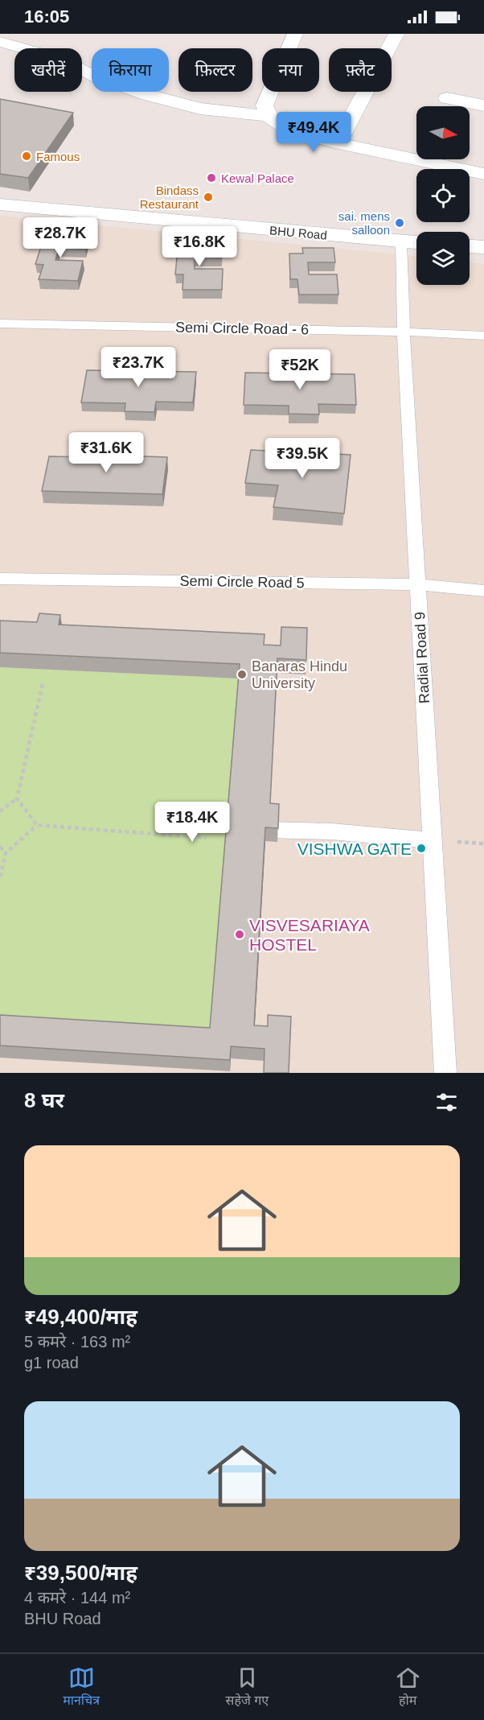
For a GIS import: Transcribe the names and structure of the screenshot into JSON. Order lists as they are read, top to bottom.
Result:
{
  "streets": {
    "street": ["BHU Road"],
    "lane": ["Semi Circle Road - 6", "Semi Circle Road 5", "Radial Road 9"]
  },
  "crossings": [
    ["BHU Road", "Radial Road 9"],
    ["Semi Circle Road - 6", "Radial Road 9"],
    ["Semi Circle Road 5", "Radial Road 9"]
  ],
  "places": [
    "Famous",
    "Kewal Palace",
    "Bindass Restaurant",
    "sai. mens salloon",
    "Banaras Hindu University",
    "VISHWA GATE",
    "VISVESARIAYA HOSTEL"
  ],
  "north": "right",
  "page": {
    "status": "16:05",
    "chip": [
      "खरीदें",
      "किराया",
      "फ़िल्टर",
      "नया",
      "फ़्लैट"
    ],
    "price": [
      "₹49.4K",
      "₹28.7K",
      "₹16.8K",
      "₹23.7K",
      "₹52K",
      "₹31.6K",
      "₹39.5K",
      "₹18.4K"
    ],
    "heading": "8 घर",
    "list": [
      {
        "name": "₹49,400/माह",
        "note": "5 कमरे · 163 m² · g1 road"
      },
      {
        "name": "₹39,500/माह",
        "note": "4 कमरे · 144 m² · BHU Road"
      }
    ],
    "tabs": ["मानचित्र", "सहेजे गए", "होम"]
  }
}
